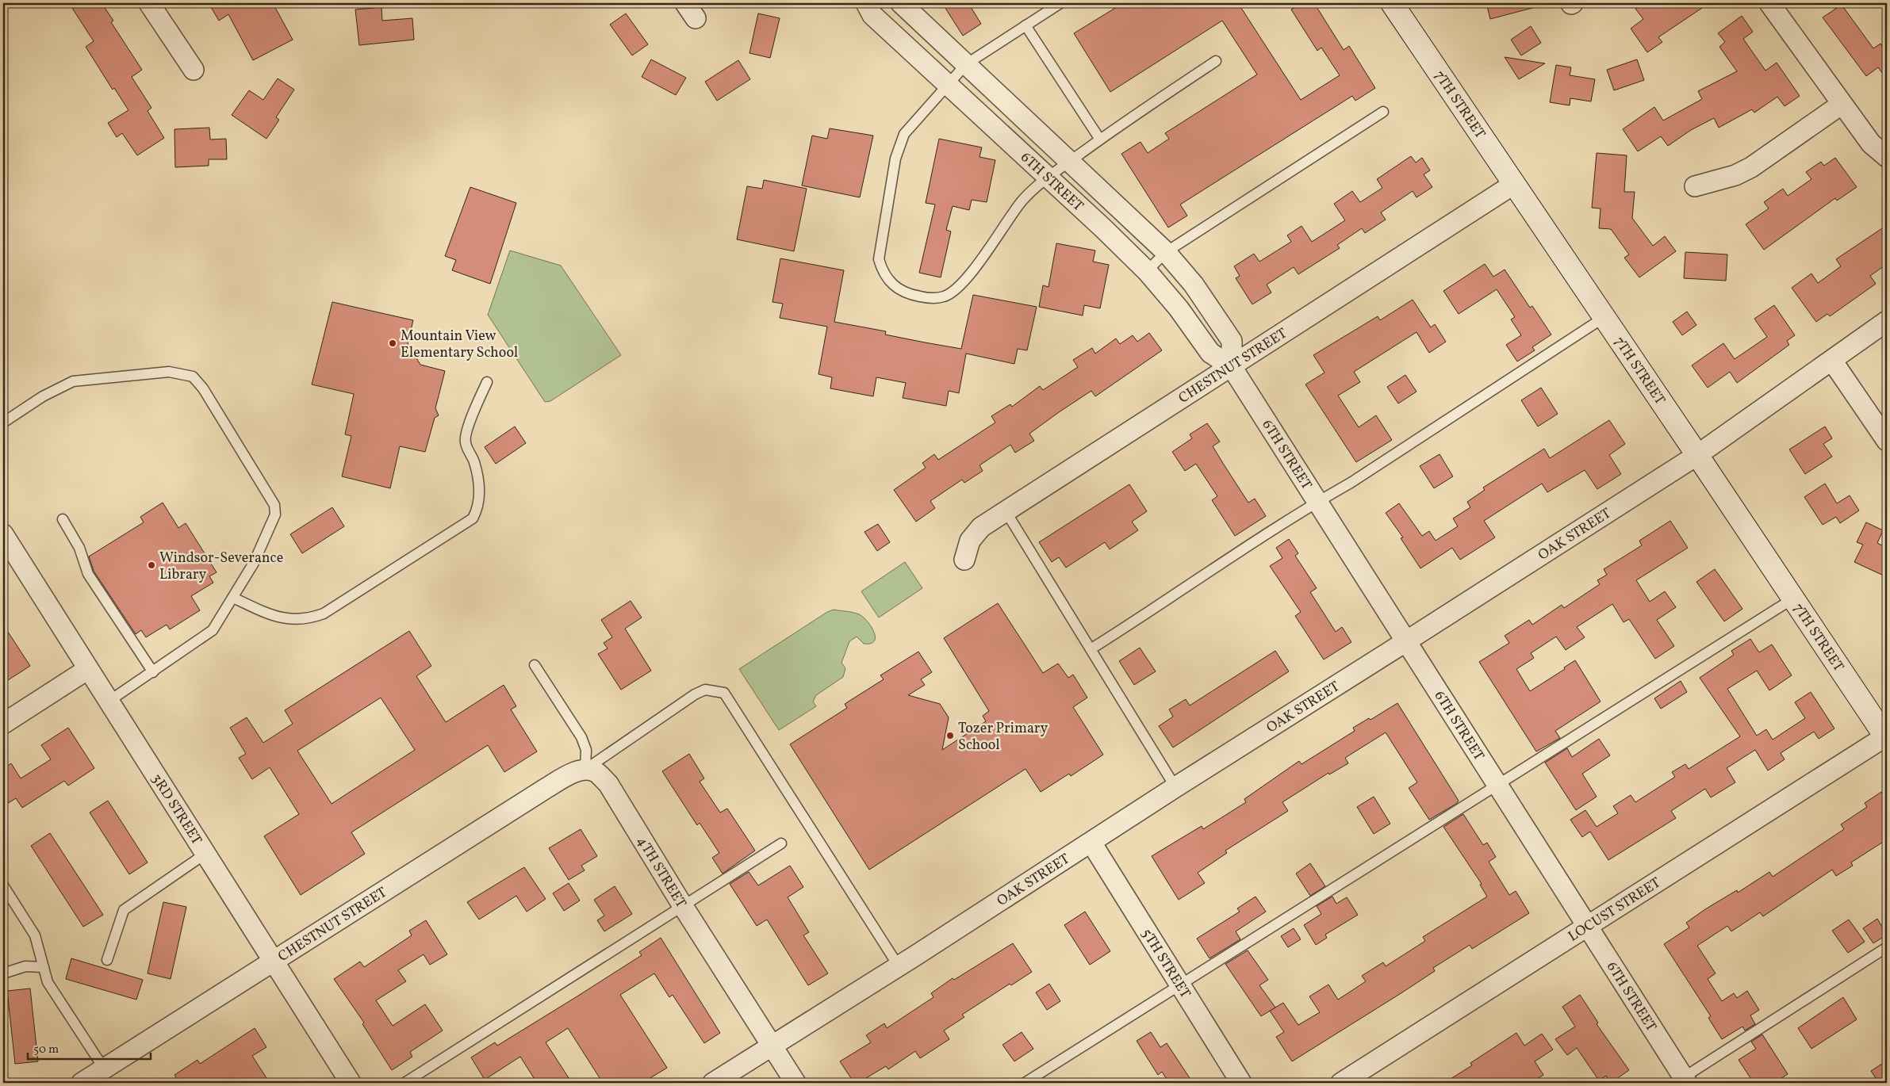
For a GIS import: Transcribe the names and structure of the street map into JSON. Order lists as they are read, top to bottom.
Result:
{
  "streets": {
    "street": [
      "7TH STREET",
      "6TH STREET",
      "CHESTNUT STREET",
      "OAK STREET",
      "3RD STREET",
      "4TH STREET",
      "LOCUST STREET",
      "5TH STREET"
    ]
  },
  "crossings": [
    ["7TH STREET", "CHESTNUT STREET"],
    ["7TH STREET", "OAK STREET"],
    ["7TH STREET", "LOCUST STREET"],
    ["6TH STREET", "CHESTNUT STREET"],
    ["6TH STREET", "OAK STREET"],
    ["6TH STREET", "LOCUST STREET"],
    ["CHESTNUT STREET", "3RD STREET"],
    ["CHESTNUT STREET", "4TH STREET"],
    ["OAK STREET", "4TH STREET"],
    ["OAK STREET", "5TH STREET"]
  ],
  "places": ["Mountain View Elementary School", "Windsor-Severance Library", "Tozer Primary School"],
  "scale_bar": "50 m"
}
